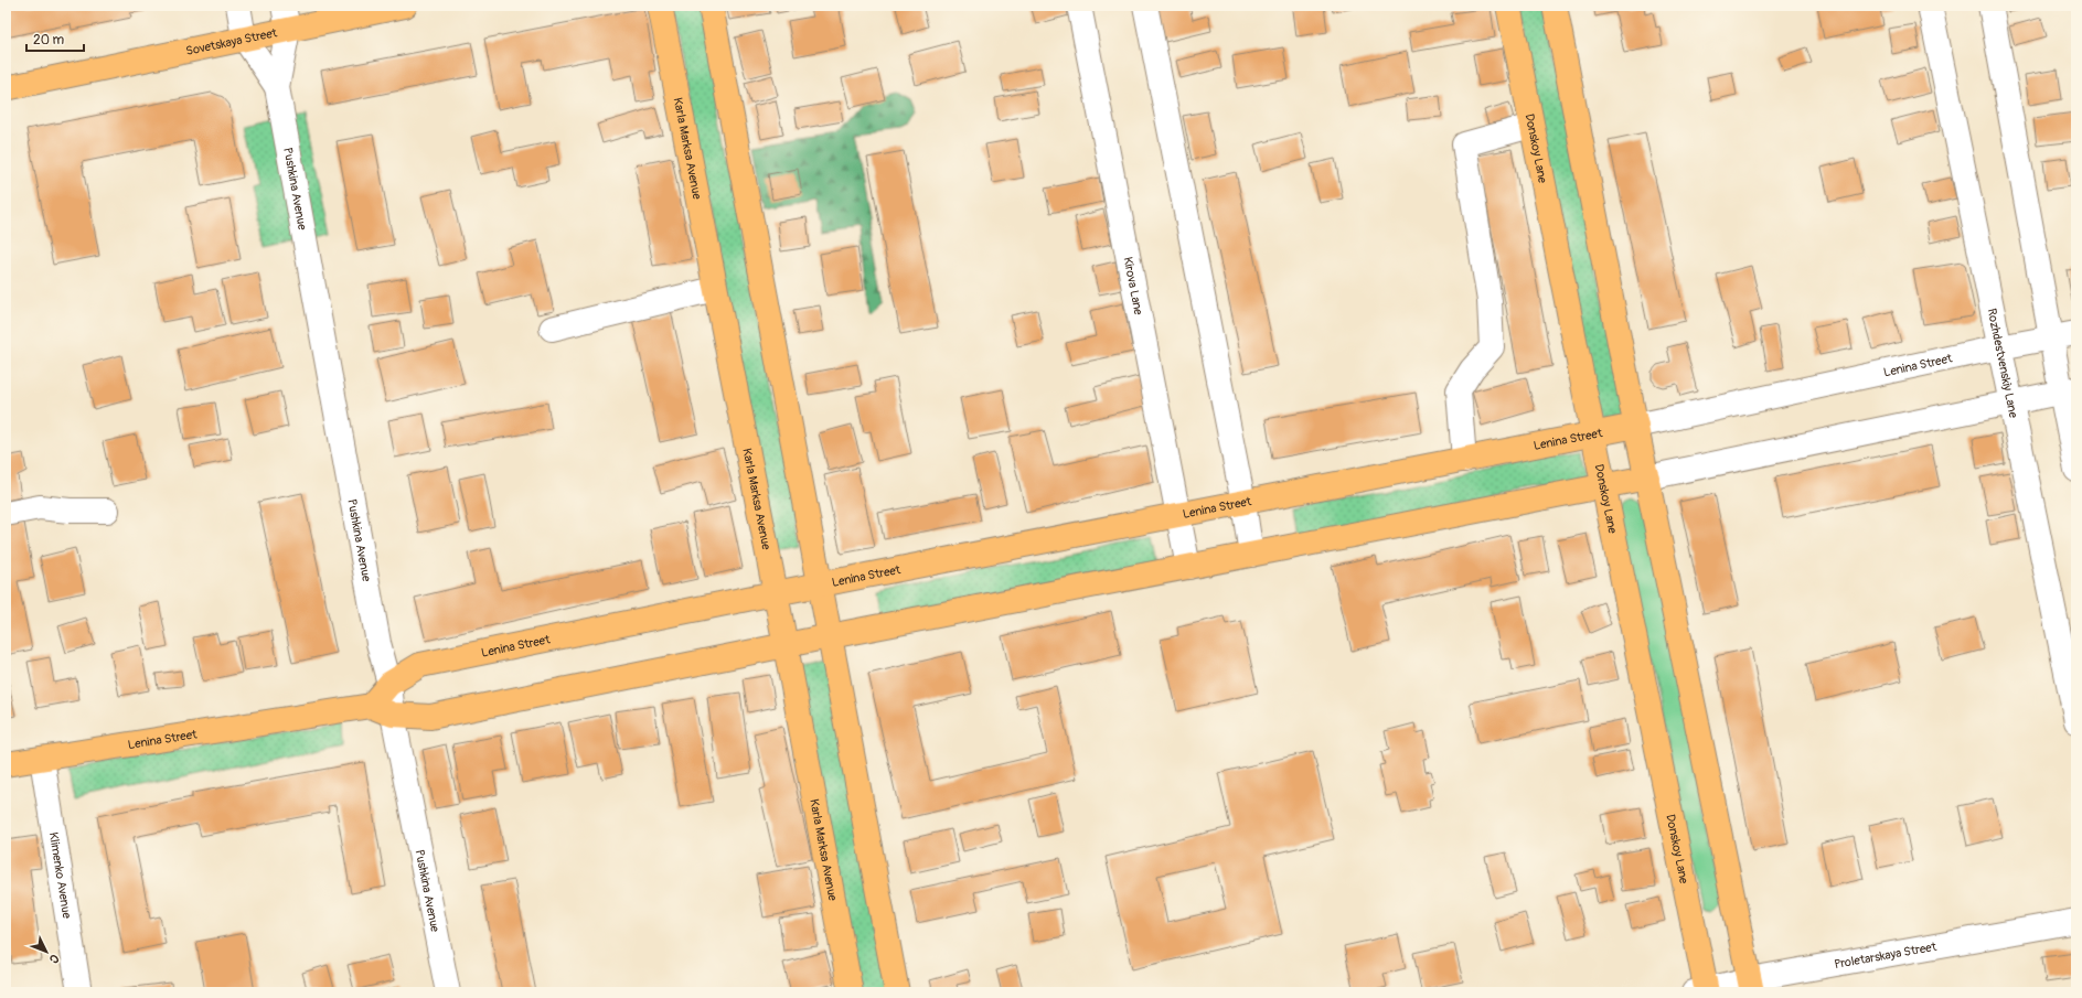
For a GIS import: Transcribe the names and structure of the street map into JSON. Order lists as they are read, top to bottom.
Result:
{
  "streets": {
    "main road": [
      "Sovetskaya Street",
      "Karla Marksa Avenue",
      "Donskoy Lane",
      "Lenina Street"
    ],
    "street": [
      "Pushkina Avenue",
      "Kirova Lane",
      "Rozhdestvenskiy Lane",
      "Klimenko Avenue",
      "Proletarskaya Street"
    ]
  },
  "crossings": [
    ["Sovetskaya Street", "Pushkina Avenue"],
    ["Karla Marksa Avenue", "Lenina Street"],
    ["Donskoy Lane", "Lenina Street"],
    ["Donskoy Lane", "Proletarskaya Street"],
    ["Pushkina Avenue", "Lenina Street"],
    ["Kirova Lane", "Lenina Street"],
    ["Rozhdestvenskiy Lane", "Lenina Street"],
    ["Lenina Street", "Klimenko Avenue"]
  ],
  "scale_bar": "20 m",
  "north": "bottom right"
}
